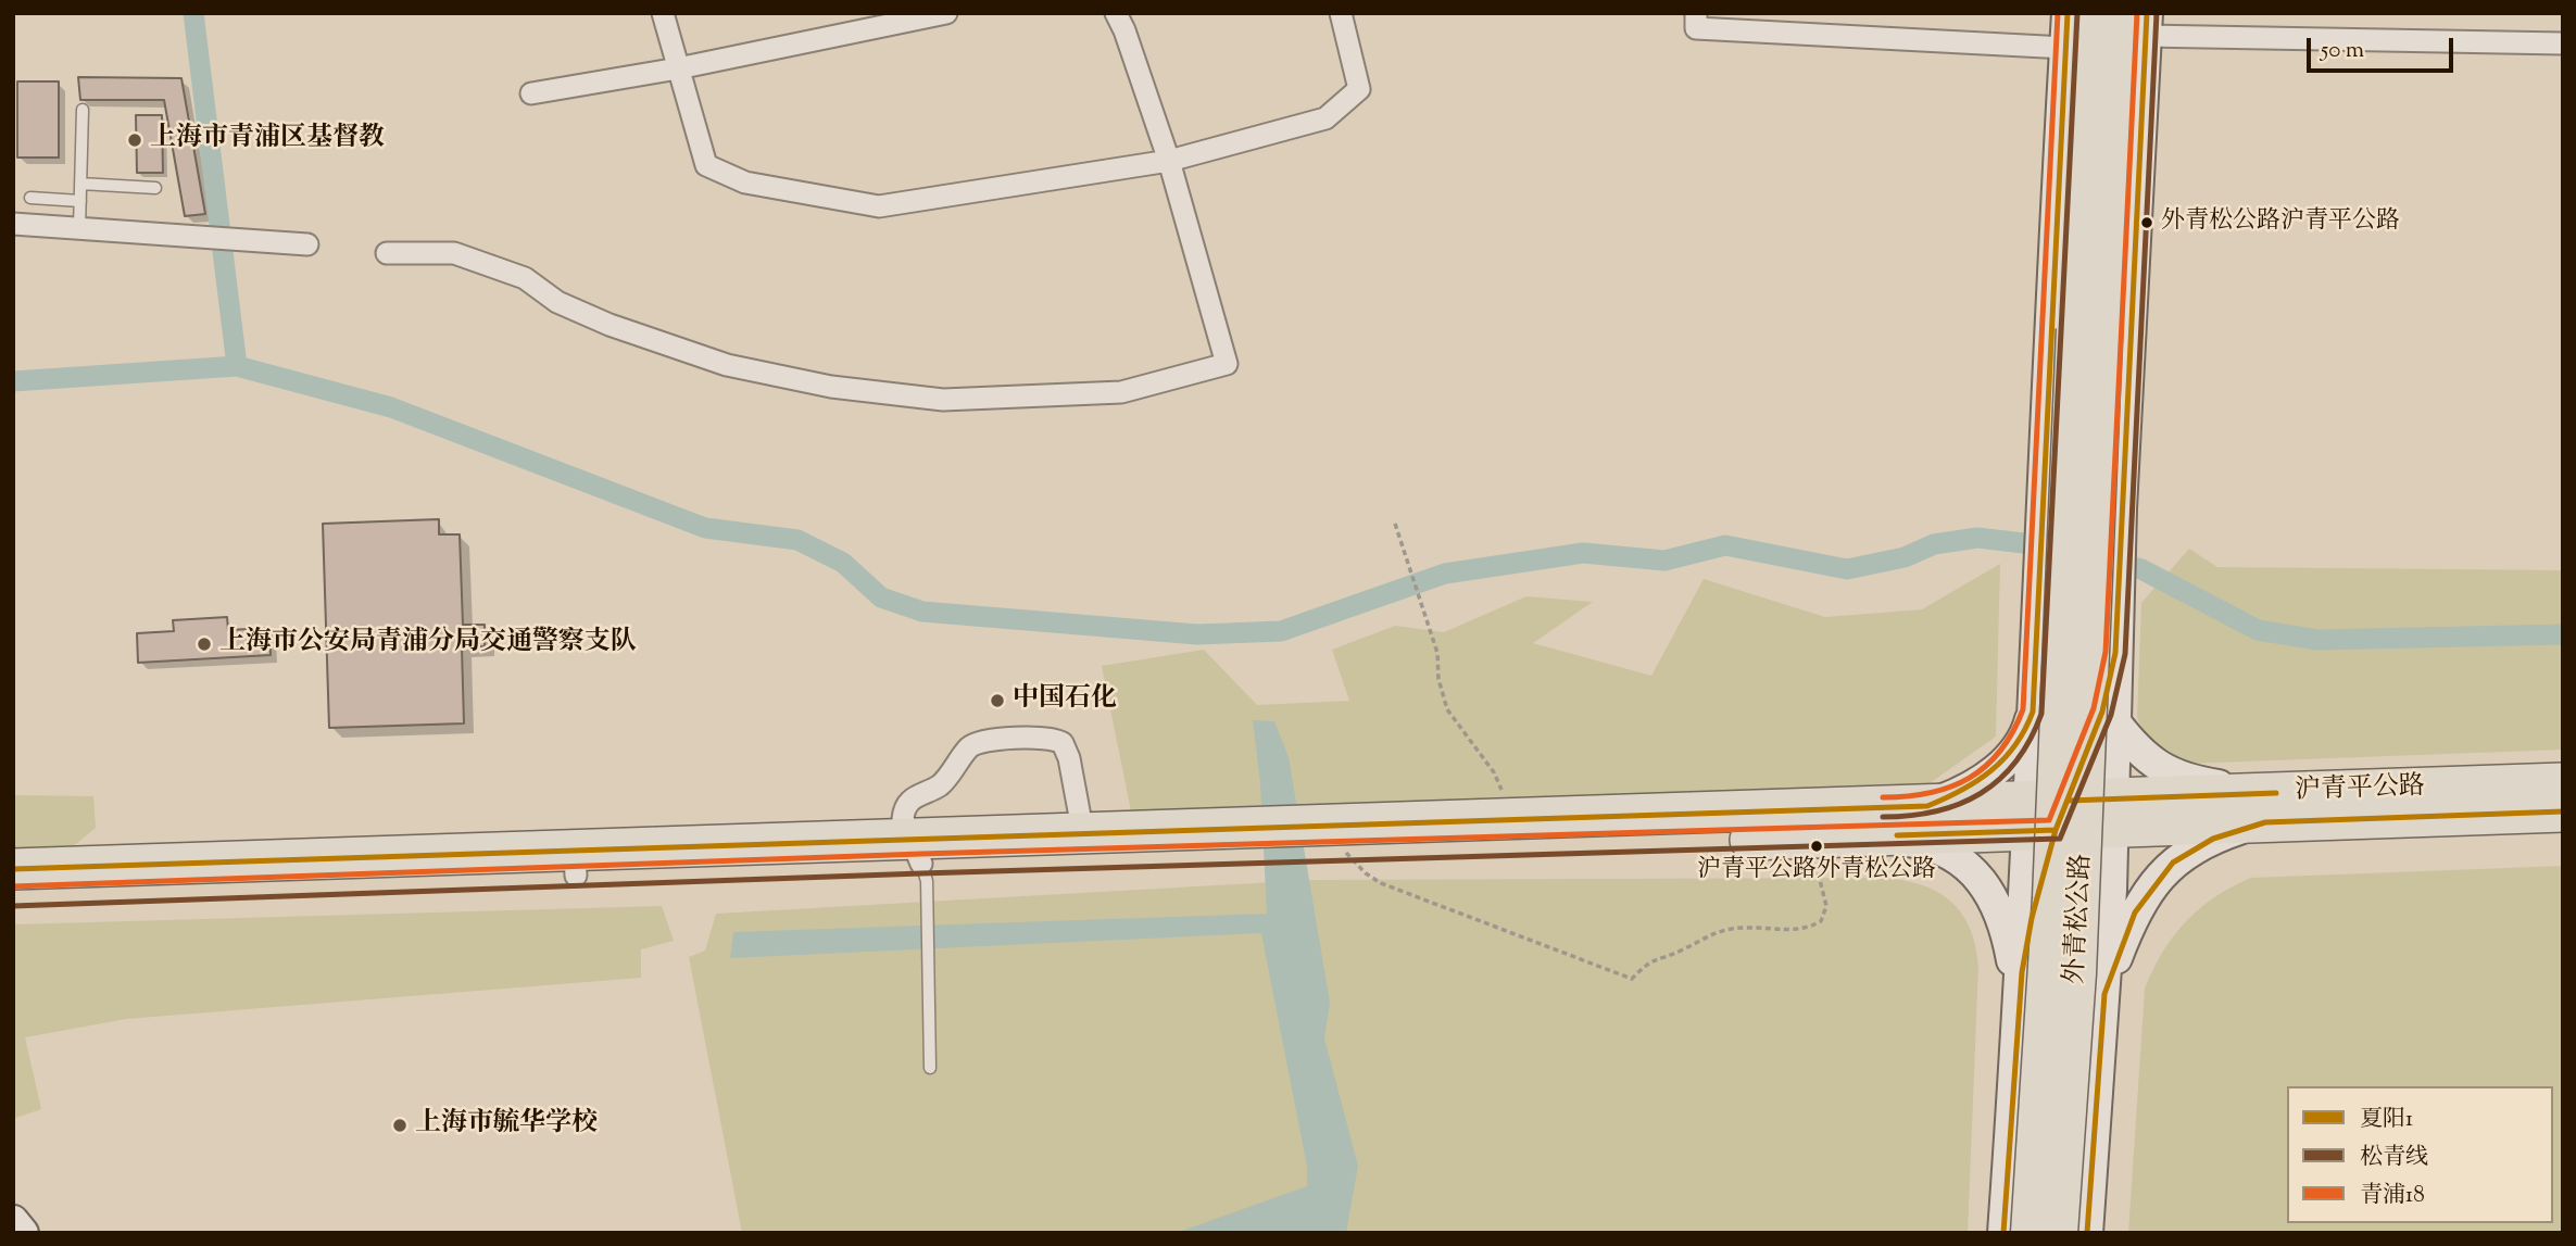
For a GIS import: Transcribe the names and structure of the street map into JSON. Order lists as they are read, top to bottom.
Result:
{
  "streets": {
    "highway": ["沪青平公路"],
    "main road": ["外青松公路"]
  },
  "places": [
    "上海市青浦区基督教",
    "外青松公路沪青平公路",
    "上海市公安局青浦分局交通警察支队",
    "中国石化",
    "沪青平公路外青松公路",
    "上海市毓华学校"
  ],
  "lines": ["transit line 夏阳1", "transit line 松青线", "transit line 青浦18"],
  "legend": ["夏阳1", "松青线", "青浦18"],
  "scale_bar": "50 m"
}
